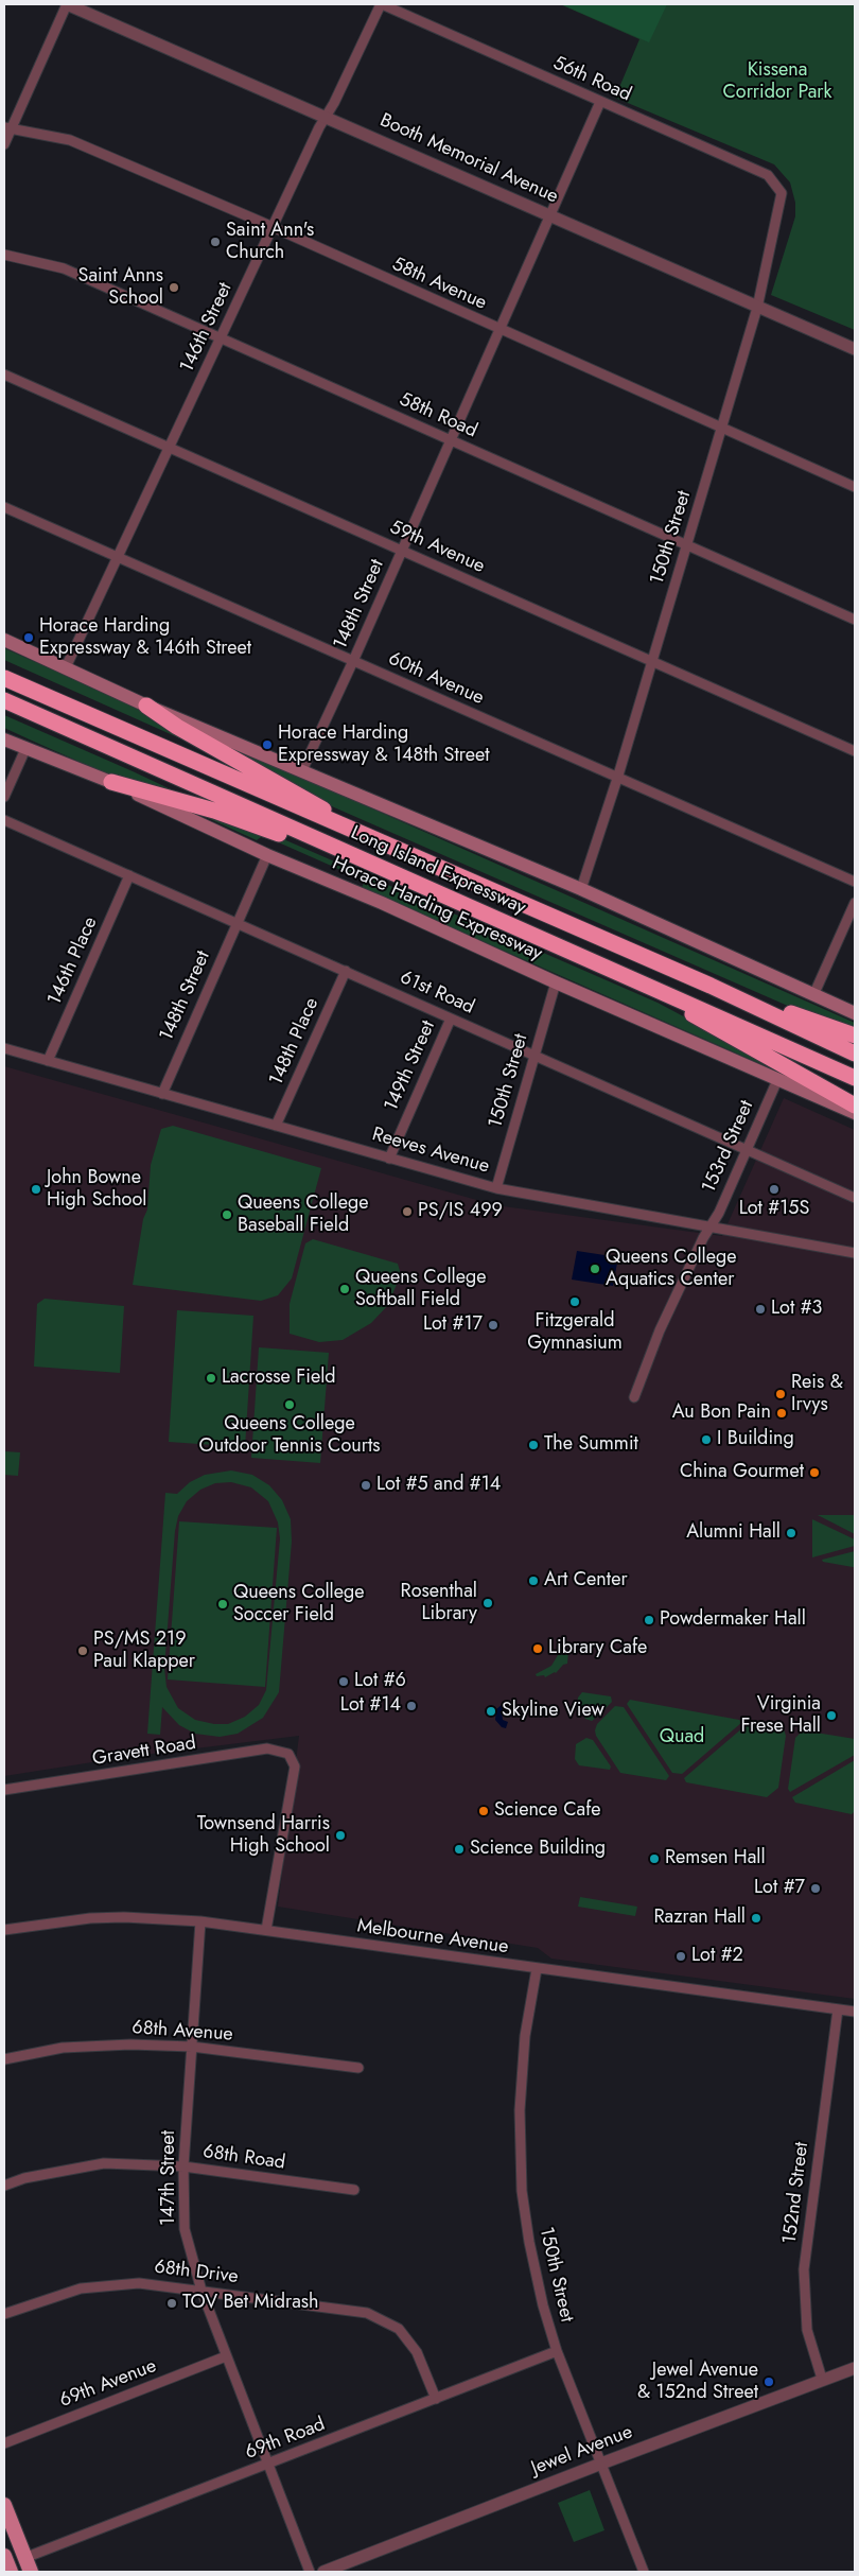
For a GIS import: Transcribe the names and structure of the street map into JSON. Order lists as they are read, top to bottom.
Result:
{
  "streets": {
    "highway": ["Long Island Expressway"],
    "main road": ["Horace Harding Expressway"],
    "street": [
      "56th Road",
      "Booth Memorial Avenue",
      "58th Avenue",
      "146th Street",
      "58th Road",
      "150th Street",
      "59th Avenue",
      "148th Street",
      "60th Avenue",
      "146th Place",
      "61st Road",
      "148th Place",
      "149th Street",
      "153rd Street",
      "Reeves Avenue",
      "Gravett Road",
      "Melbourne Avenue",
      "68th Avenue",
      "68th Road",
      "147th Street",
      "152nd Street",
      "68th Drive",
      "69th Avenue",
      "69th Road",
      "Jewel Avenue"
    ]
  },
  "crossings": [
    ["56th Road", "146th Street"],
    ["56th Road", "150th Street"],
    ["56th Road", "148th Street"],
    ["Booth Memorial Avenue", "146th Street"],
    ["Booth Memorial Avenue", "150th Street"],
    ["Booth Memorial Avenue", "148th Street"],
    ["58th Avenue", "146th Street"],
    ["58th Avenue", "150th Street"],
    ["58th Avenue", "148th Street"],
    ["146th Street", "58th Road"],
    ["146th Street", "59th Avenue"],
    ["146th Street", "60th Avenue"],
    ["58th Road", "150th Street"],
    ["58th Road", "148th Street"],
    ["150th Street", "59th Avenue"],
    ["150th Street", "60th Avenue"],
    ["150th Street", "Horace Harding Expressway"],
    ["150th Street", "61st Road"],
    ["150th Street", "Reeves Avenue"],
    ["150th Street", "Melbourne Avenue"],
    ["150th Street", "69th Road"],
    ["150th Street", "Jewel Avenue"],
    ["59th Avenue", "148th Street"],
    ["148th Street", "60th Avenue"],
    ["148th Street", "Horace Harding Expressway"],
    ["148th Street", "61st Road"],
    ["148th Street", "Reeves Avenue"],
    ["Horace Harding Expressway", "153rd Street"],
    ["146th Place", "61st Road"],
    ["146th Place", "Reeves Avenue"],
    ["61st Road", "148th Place"],
    ["61st Road", "149th Street"],
    ["61st Road", "153rd Street"],
    ["148th Place", "Reeves Avenue"],
    ["149th Street", "Reeves Avenue"],
    ["153rd Street", "Reeves Avenue"],
    ["Gravett Road", "Melbourne Avenue"],
    ["Melbourne Avenue", "147th Street"],
    ["Melbourne Avenue", "152nd Street"],
    ["68th Avenue", "147th Street"],
    ["68th Road", "147th Street"],
    ["147th Street", "68th Drive"],
    ["147th Street", "69th Avenue"],
    ["147th Street", "69th Road"],
    ["152nd Street", "Jewel Avenue"],
    ["68th Drive", "69th Road"]
  ],
  "parks": ["Kissena Corridor Park", "Quad"],
  "places": [
    "Saint Ann's Church",
    "Saint Anns School",
    "Horace Harding Expressway & 146th Street",
    "Horace Harding Expressway & 148th Street",
    "John Bowne High School",
    "Lot #15S",
    "PS/IS 499",
    "Queens College Baseball Field",
    "Queens College Aquatics Center",
    "Queens College Softball Field",
    "Fitzgerald Gymnasium",
    "Lot #3",
    "Lot #17",
    "Lacrosse Field",
    "Reis & Irvys",
    "Queens College Outdoor Tennis Courts",
    "Au Bon Pain",
    "I Building",
    "The Summit",
    "China Gourmet",
    "Lot #5 and #14",
    "Alumni Hall",
    "Art Center",
    "Rosenthal Library",
    "Queens College Soccer Field",
    "Powdermaker Hall",
    "Library Cafe",
    "PS/MS 219 Paul Klapper",
    "Lot #6",
    "Lot #14",
    "Skyline View",
    "Virginia Frese Hall",
    "Science Cafe",
    "Townsend Harris High School",
    "Science Building",
    "Remsen Hall",
    "Lot #7",
    "Razran Hall",
    "Lot #2",
    "TOV Bet Midrash",
    "Jewel Avenue & 152nd Street"
  ]
}
